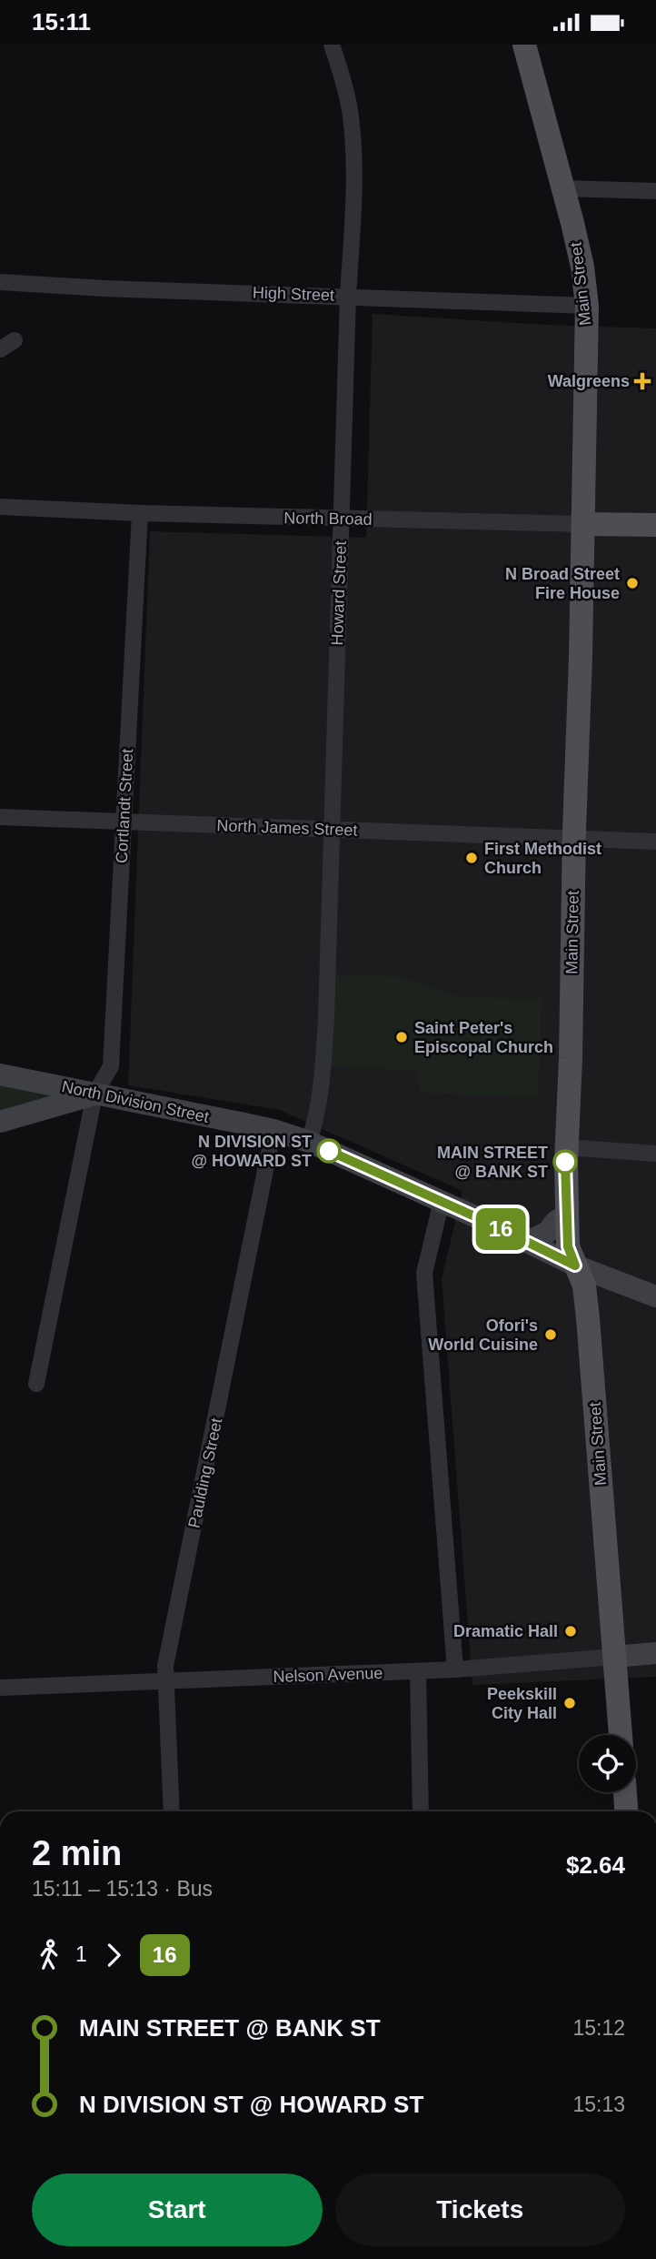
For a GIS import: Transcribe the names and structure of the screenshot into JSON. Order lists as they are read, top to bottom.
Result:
{
  "streets": {
    "main road": ["Main Street", "North Broad"],
    "street": [
      "High Street",
      "Howard Street",
      "Cortlandt Street",
      "North James Street",
      "North Division Street",
      "Paulding Street",
      "Nelson Avenue"
    ]
  },
  "crossings": [
    ["Main Street", "High Street"],
    ["Main Street", "North Broad"],
    ["Main Street", "North James Street"],
    ["Main Street", "North Division Street"],
    ["Main Street", "Nelson Avenue"],
    ["High Street", "Howard Street"],
    ["North Broad", "Howard Street"],
    ["North Broad", "Cortlandt Street"],
    ["Howard Street", "North James Street"],
    ["Howard Street", "North Division Street"],
    ["Cortlandt Street", "North James Street"],
    ["Cortlandt Street", "North Division Street"],
    ["North Division Street", "Paulding Street"],
    ["Paulding Street", "Nelson Avenue"]
  ],
  "places": {
    "health": ["Walgreens"],
    "other": [
      "N Broad Street Fire House",
      "First Methodist Church",
      "Saint Peter's Episcopal Church",
      "N DIVISION ST @ HOWARD ST",
      "MAIN STREET @ BANK ST",
      "Ofori's World Cuisine",
      "Dramatic Hall",
      "Peekskill City Hall"
    ]
  },
  "lines": ["bus line 16"],
  "page": {
    "status": "15:11",
    "on_map": "16",
    "heading": ["2 min", "15:11 – 15:13 · Bus", "$2.64"],
    "legs": ["1", "16"],
    "list": [
      {
        "name": "MAIN STREET @ BANK ST",
        "value": "15:12"
      },
      {
        "name": "N DIVISION ST @ HOWARD ST",
        "value": "15:13"
      }
    ],
    "buttons": ["Start", "Tickets"]
  }
}
